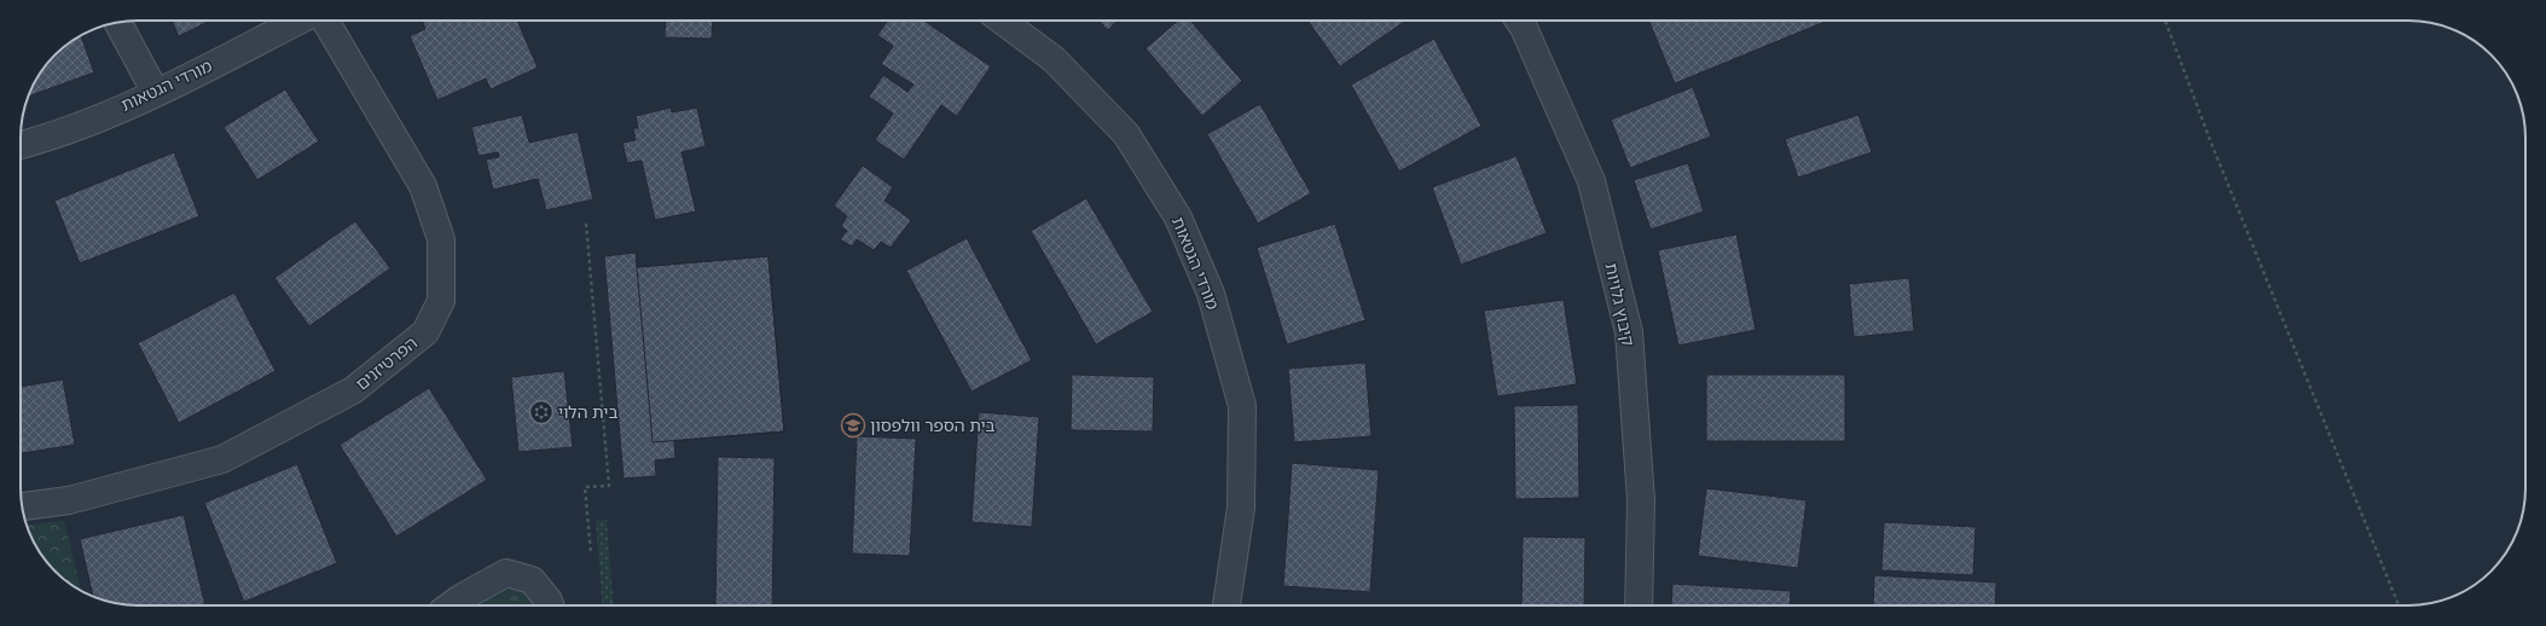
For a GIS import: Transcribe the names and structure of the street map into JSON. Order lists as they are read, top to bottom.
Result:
{
  "streets": {
    "street": ["מורדי הגטאות", "קיבוץ גלויות", "הפרטיזנים"]
  },
  "places": {
    "synagogue": ["בית הלוי"],
    "school or university": ["בית הספר וולפסון"]
  }
}
